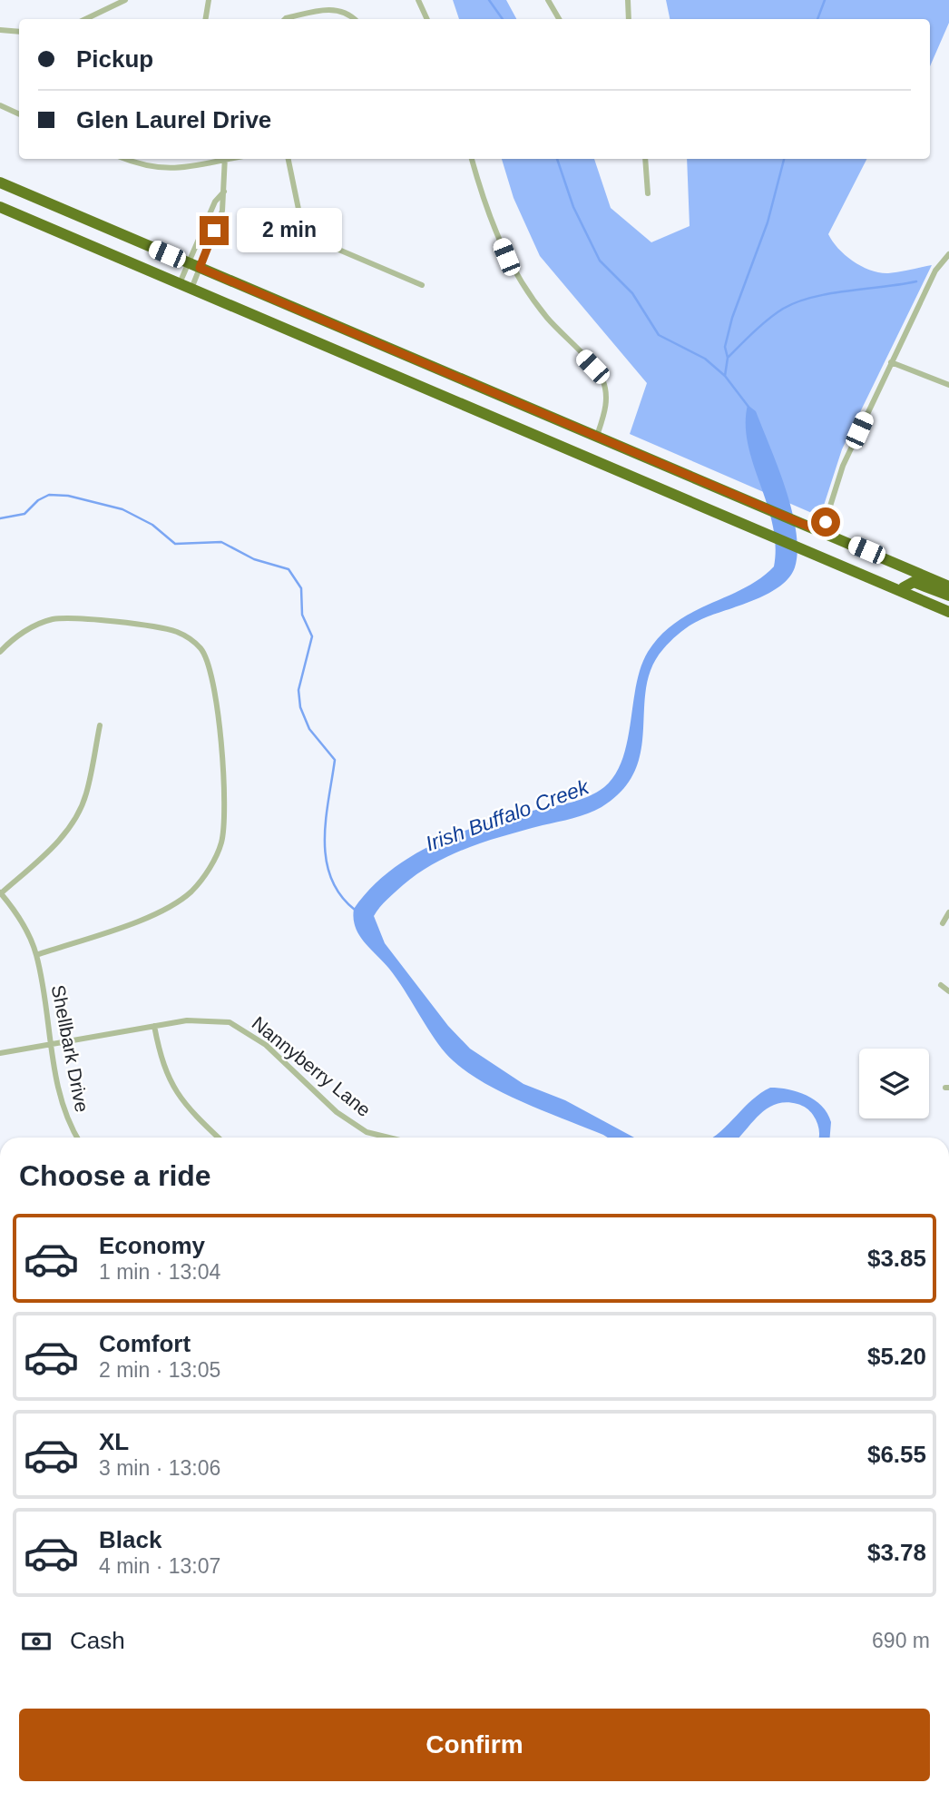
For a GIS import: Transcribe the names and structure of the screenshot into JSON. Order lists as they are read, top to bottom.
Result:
{
  "streets": {
    "street": ["Shellbark Drive", "Nannyberry Lane"]
  },
  "crossings": [
    ["Shellbark Drive", "Nannyberry Lane"]
  ],
  "water": ["Irish Buffalo Creek"],
  "page": {
    "banner": ["Pickup", "Glen Laurel Drive"],
    "bubble": "2 min",
    "heading": "Choose a ride",
    "list": [
      {
        "name": "Economy",
        "note": "1 min · 13:04",
        "value": "$3.85"
      },
      {
        "name": "Comfort",
        "note": "2 min · 13:05",
        "value": "$5.20"
      },
      {
        "name": "XL",
        "note": "3 min · 13:06",
        "value": "$6.55"
      },
      {
        "name": "Black",
        "note": "4 min · 13:07",
        "value": "$3.78"
      }
    ],
    "pay": ["Cash", "690 m"],
    "buttons": "Confirm"
  }
}
